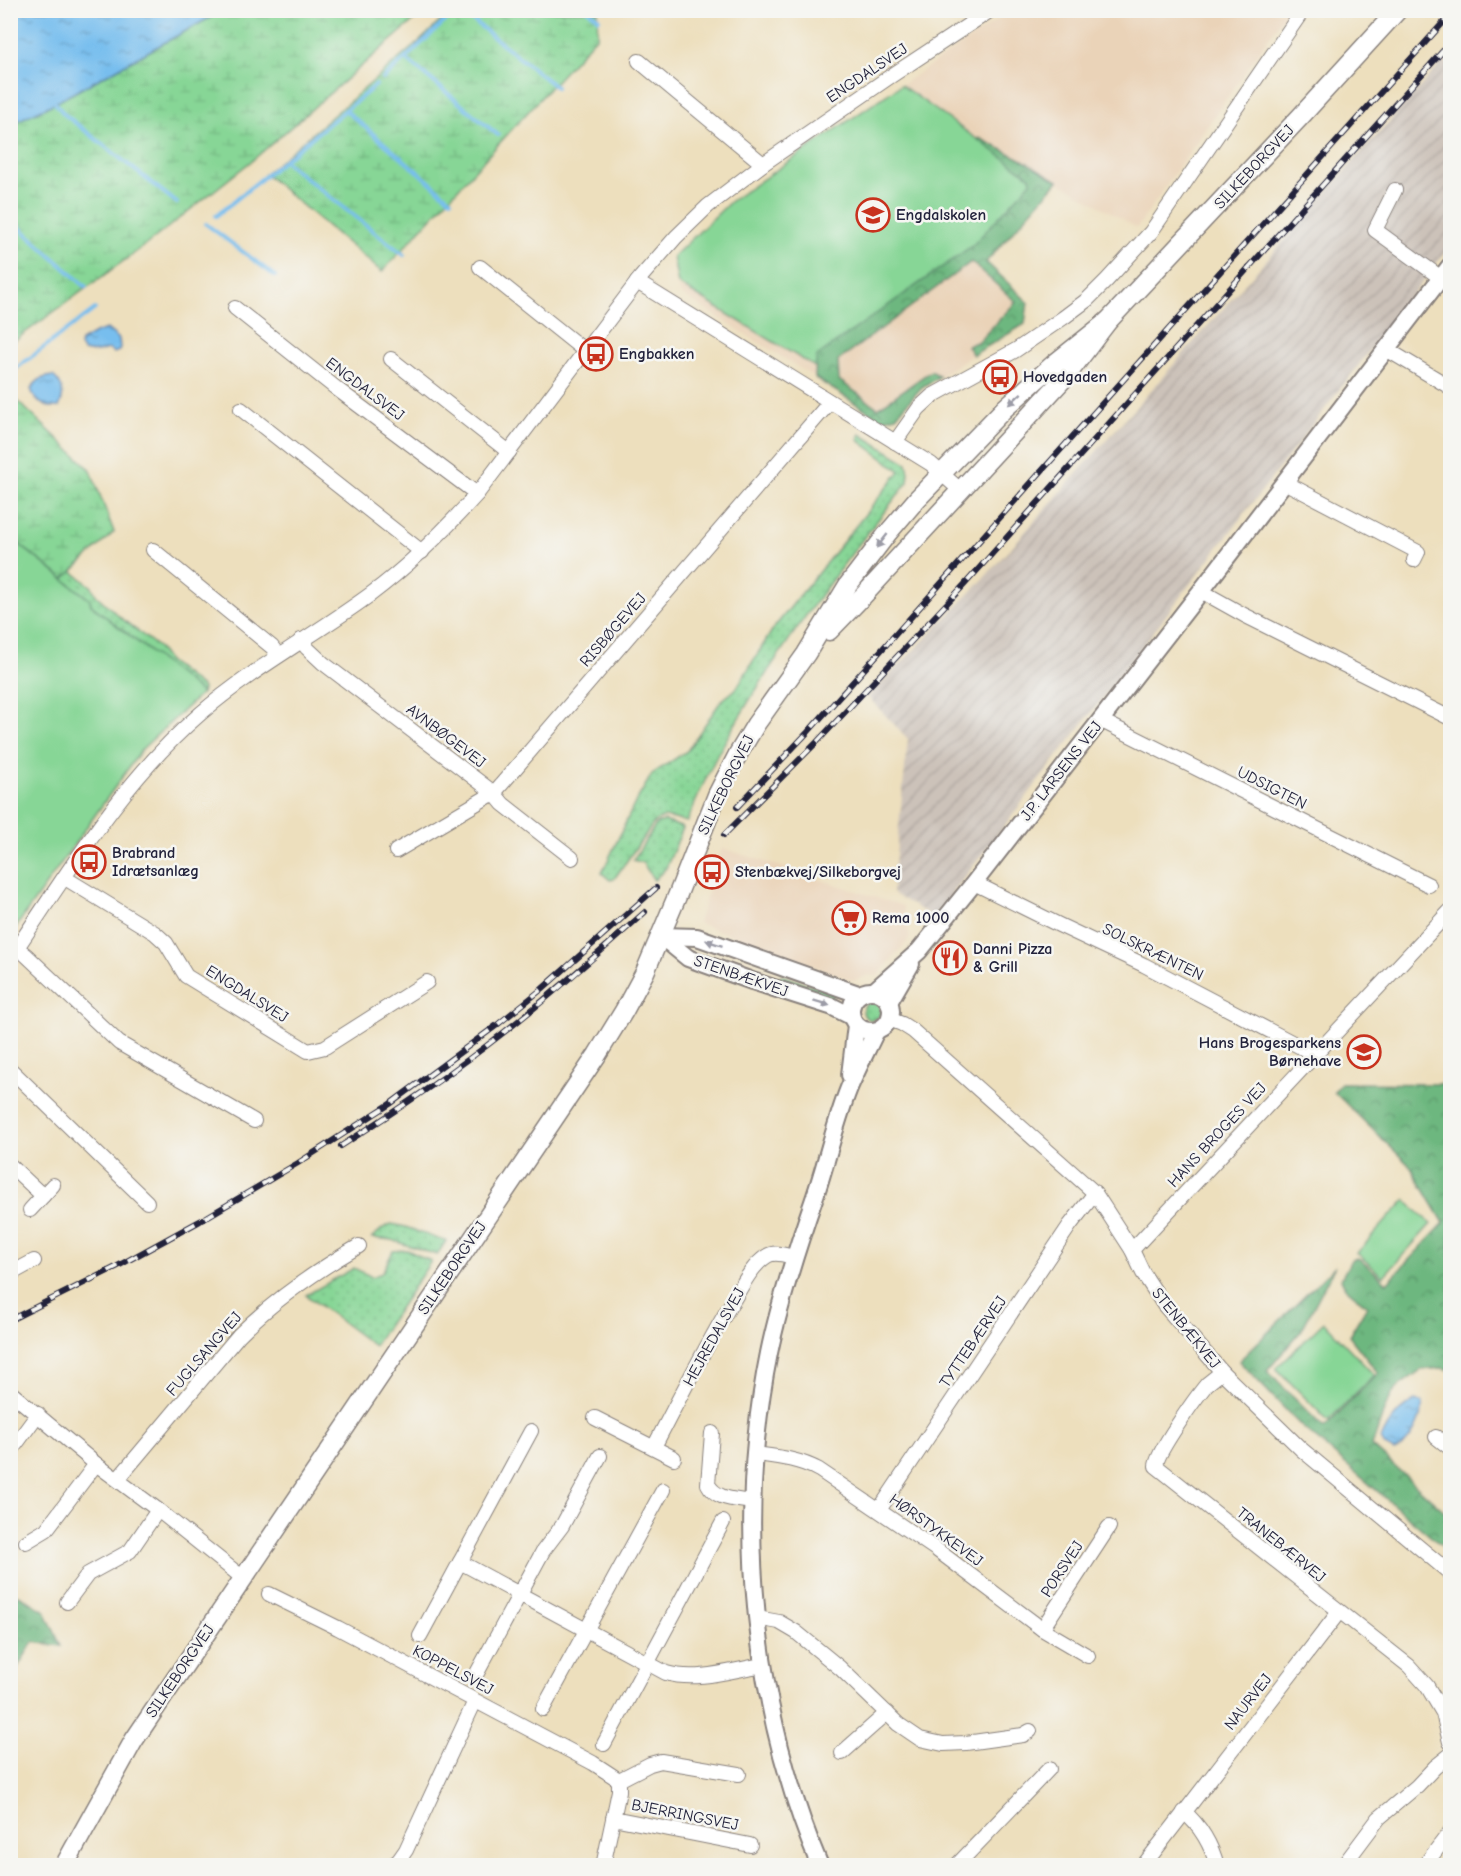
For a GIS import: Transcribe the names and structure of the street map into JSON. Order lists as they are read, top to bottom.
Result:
{
  "streets": {
    "main road": ["SILKEBORGVEJ"],
    "street": [
      "ENGDALSVEJ",
      "RISBØGEVEJ",
      "AVNBØGEVEJ",
      "J.P. LARSENS VEJ",
      "UDSIGTEN",
      "SOLSKRÆNTEN",
      "STENBÆKVEJ",
      "HANS BROGES VEJ",
      "HEJREDALSVEJ",
      "TYTTEBÆRVEJ",
      "FUGLSANGVEJ",
      "HØRSTYKKEVEJ",
      "TRANEBÆRVEJ",
      "PORSVEJ",
      "KOPPELSVEJ",
      "NAURVEJ",
      "BJERRINGSVEJ"
    ]
  },
  "crossings": [
    ["ENGDALSVEJ", "AVNBØGEVEJ"],
    ["SILKEBORGVEJ", "STENBÆKVEJ"],
    ["RISBØGEVEJ", "AVNBØGEVEJ"],
    ["J.P. LARSENS VEJ", "UDSIGTEN"],
    ["J.P. LARSENS VEJ", "SOLSKRÆNTEN"],
    ["J.P. LARSENS VEJ", "STENBÆKVEJ"],
    ["SOLSKRÆNTEN", "HANS BROGES VEJ"],
    ["STENBÆKVEJ", "HANS BROGES VEJ"],
    ["STENBÆKVEJ", "TYTTEBÆRVEJ"],
    ["STENBÆKVEJ", "TRANEBÆRVEJ"],
    ["TYTTEBÆRVEJ", "HØRSTYKKEVEJ"],
    ["HØRSTYKKEVEJ", "PORSVEJ"],
    ["TRANEBÆRVEJ", "NAURVEJ"],
    ["KOPPELSVEJ", "BJERRINGSVEJ"]
  ],
  "places": {
    "school or university": ["Engdalskolen", "Hans Brogesparkens Børnehave"],
    "bus stop": [
      "Engbakken",
      "Hovedgaden",
      "Brabrand Idrætsanlæg",
      "Stenbækvej/Silkeborgvej"
    ],
    "supermarket": ["Rema 1000"],
    "restaurant": ["Danni Pizza & Grill"]
  }
}
